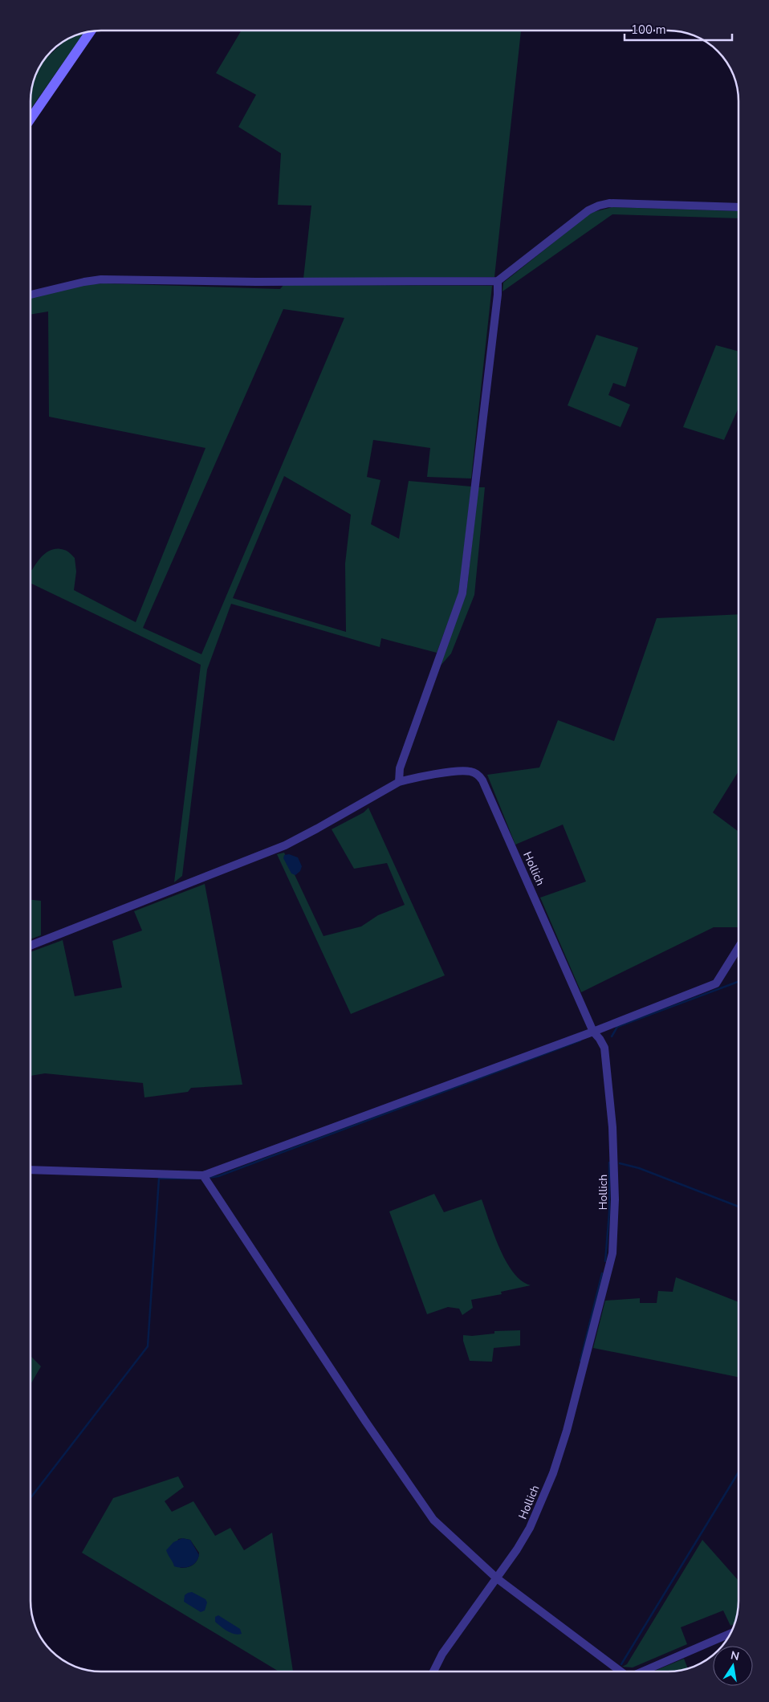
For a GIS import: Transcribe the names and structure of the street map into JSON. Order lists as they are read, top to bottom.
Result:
{
  "streets": {
    "street": ["Hollich"]
  },
  "scale_bar": "100 m",
  "north": "top"
}
